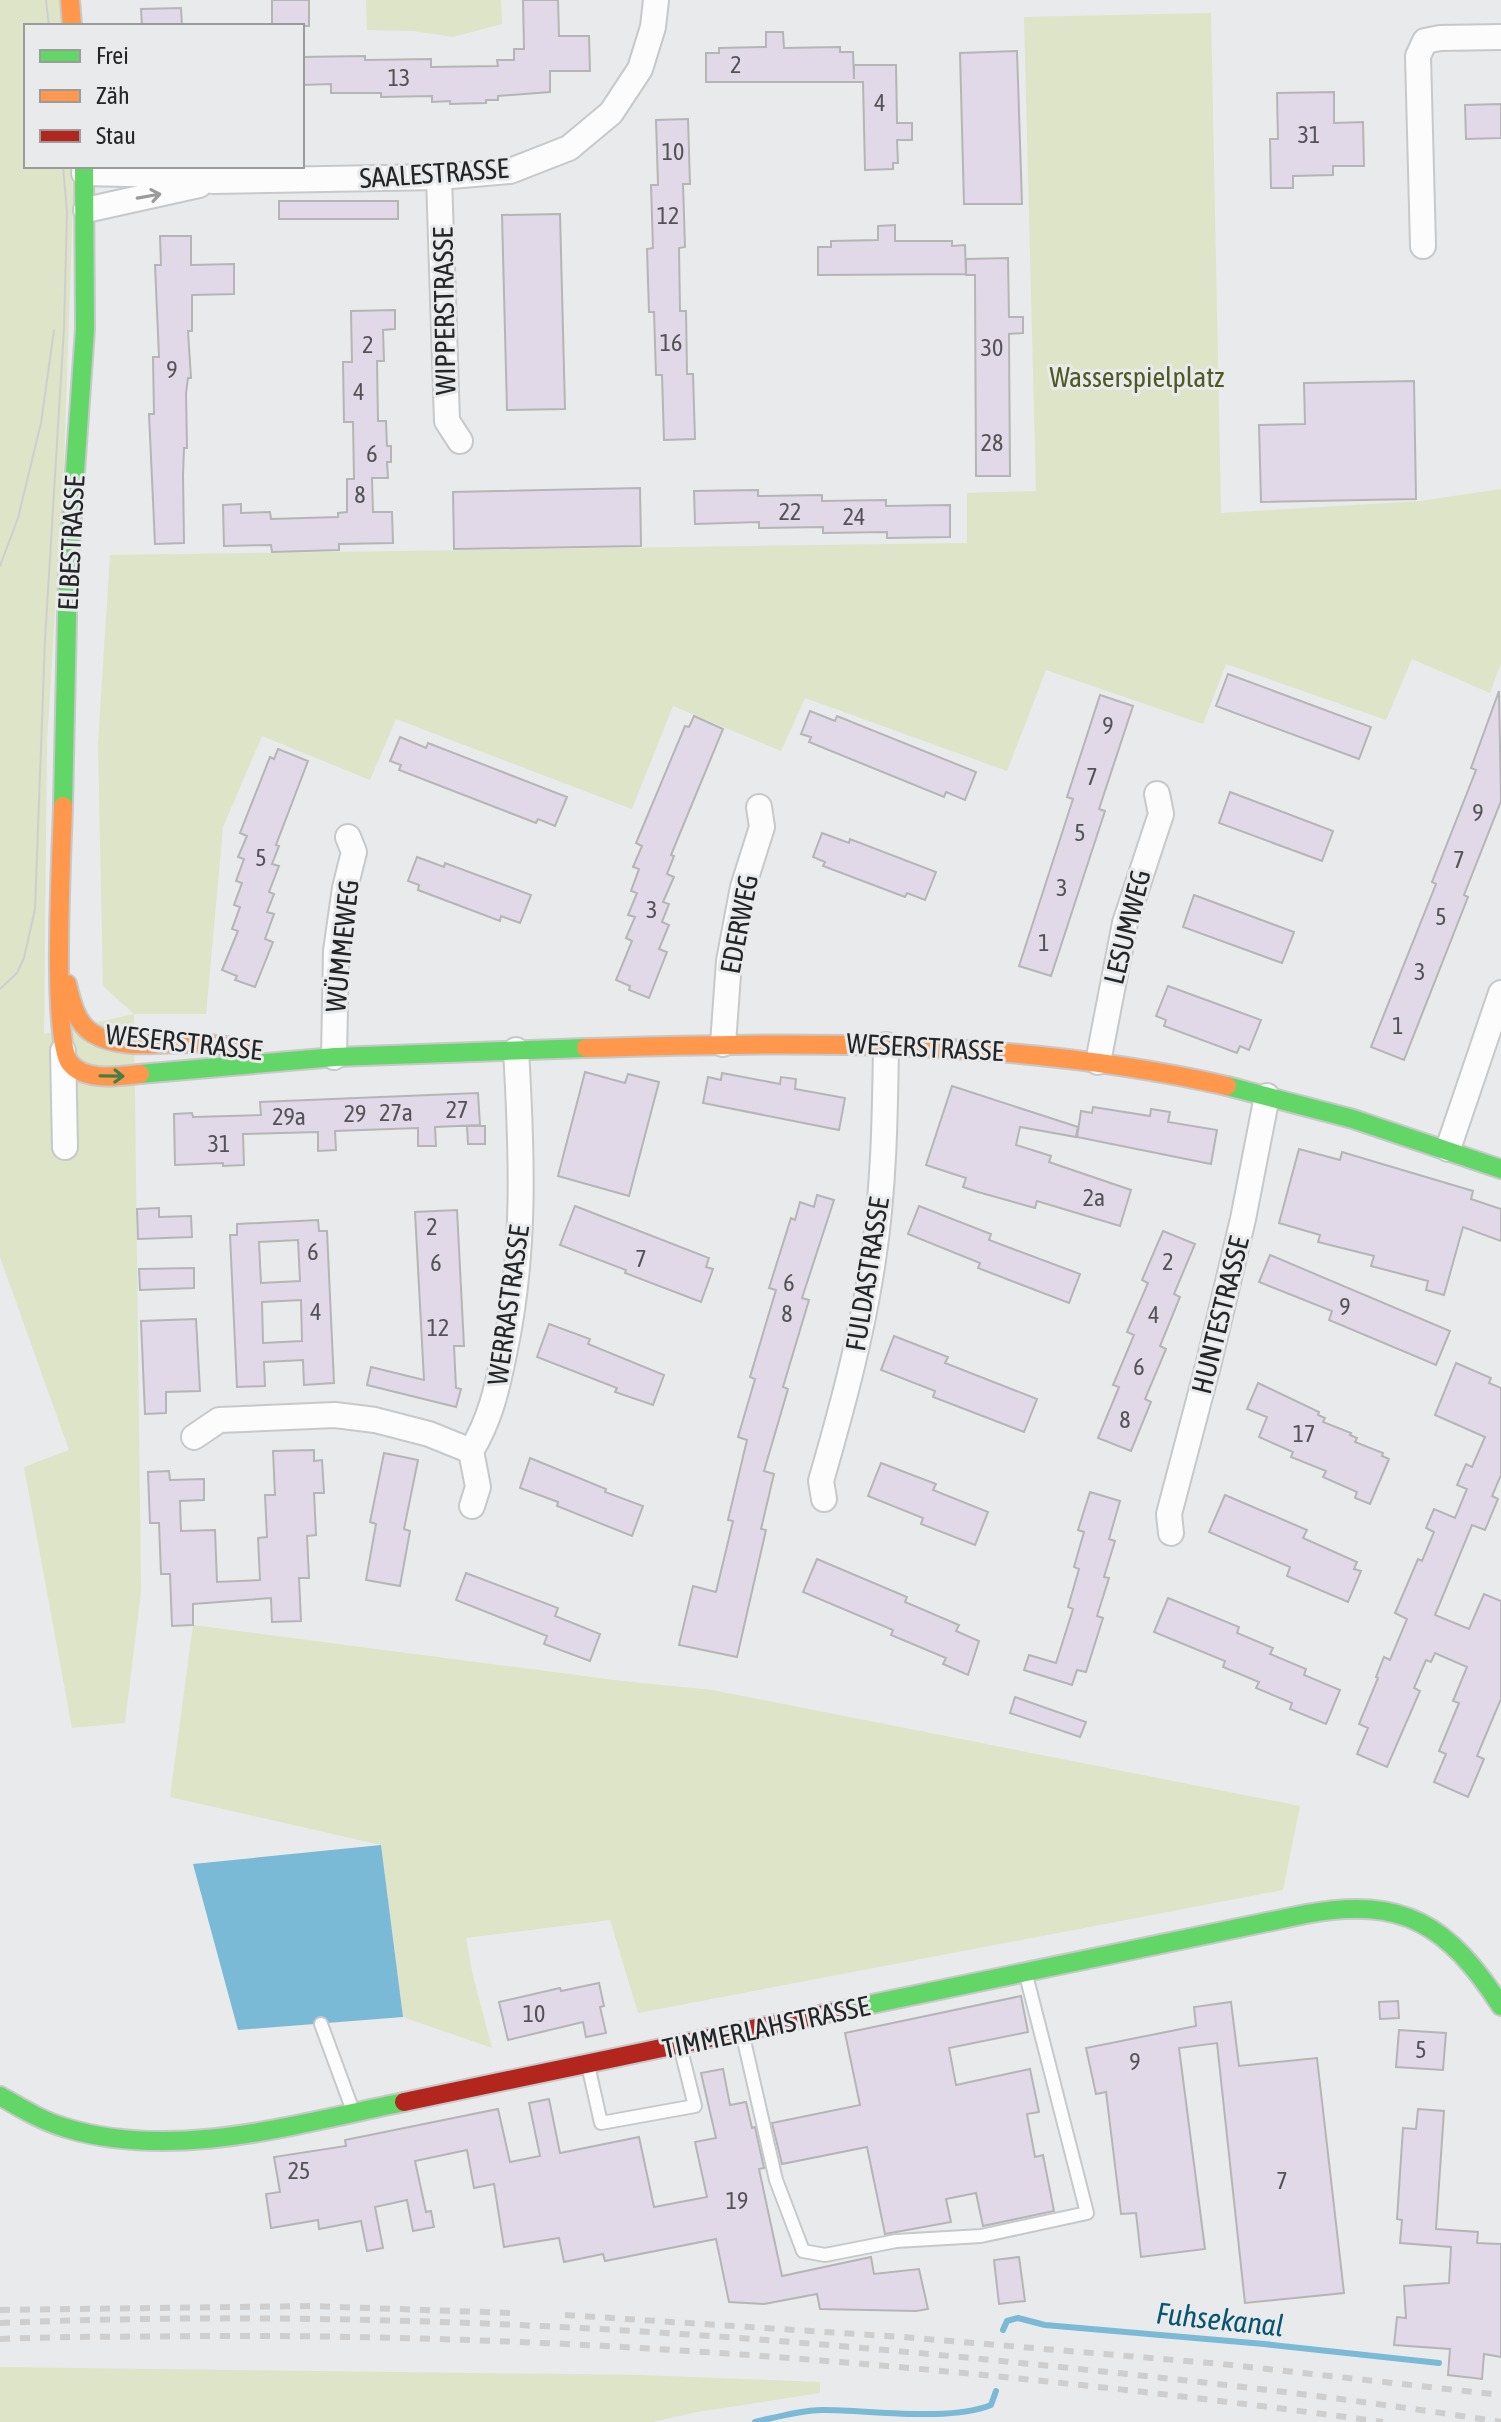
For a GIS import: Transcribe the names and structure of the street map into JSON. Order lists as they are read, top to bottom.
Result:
{
  "streets": {
    "street": [
      "SAALESTRASSE",
      "WIPPERSTRASSE",
      "ELBESTRASSE",
      "EDERWEG",
      "LESUMWEG",
      "WÜMMEWEG",
      "WESERSTRASSE",
      "FULDASTRASSE",
      "WERRASTRASSE",
      "HUNTESTRASSE",
      "TIMMERLAHSTRASSE"
    ]
  },
  "crossings": [
    ["SAALESTRASSE", "WIPPERSTRASSE"],
    ["SAALESTRASSE", "ELBESTRASSE"],
    ["ELBESTRASSE", "WESERSTRASSE"],
    ["EDERWEG", "WESERSTRASSE"],
    ["LESUMWEG", "WESERSTRASSE"],
    ["WÜMMEWEG", "WESERSTRASSE"],
    ["WESERSTRASSE", "FULDASTRASSE"],
    ["WESERSTRASSE", "WERRASTRASSE"],
    ["WESERSTRASSE", "HUNTESTRASSE"]
  ],
  "water": ["Fuhsekanal"],
  "parks": ["Wasserspielplatz"],
  "house_numbers": [
    "2",
    "13",
    "4",
    "31",
    "10",
    "12",
    "16",
    "2",
    "30",
    "9",
    "4",
    "28",
    "6",
    "8",
    "22",
    "24",
    "9",
    "7",
    "9",
    "5",
    "5",
    "7",
    "3",
    "3",
    "5",
    "1",
    "3",
    "1",
    "27",
    "27a",
    "29",
    "29a",
    "31",
    "2a",
    "2",
    "6",
    "7",
    "2",
    "6",
    "6",
    "9",
    "4",
    "8",
    "4",
    "12",
    "6",
    "8",
    "17",
    "10",
    "5",
    "9",
    "25",
    "7",
    "19"
  ],
  "legend": ["Frei", "Zäh", "Stau"]
}
